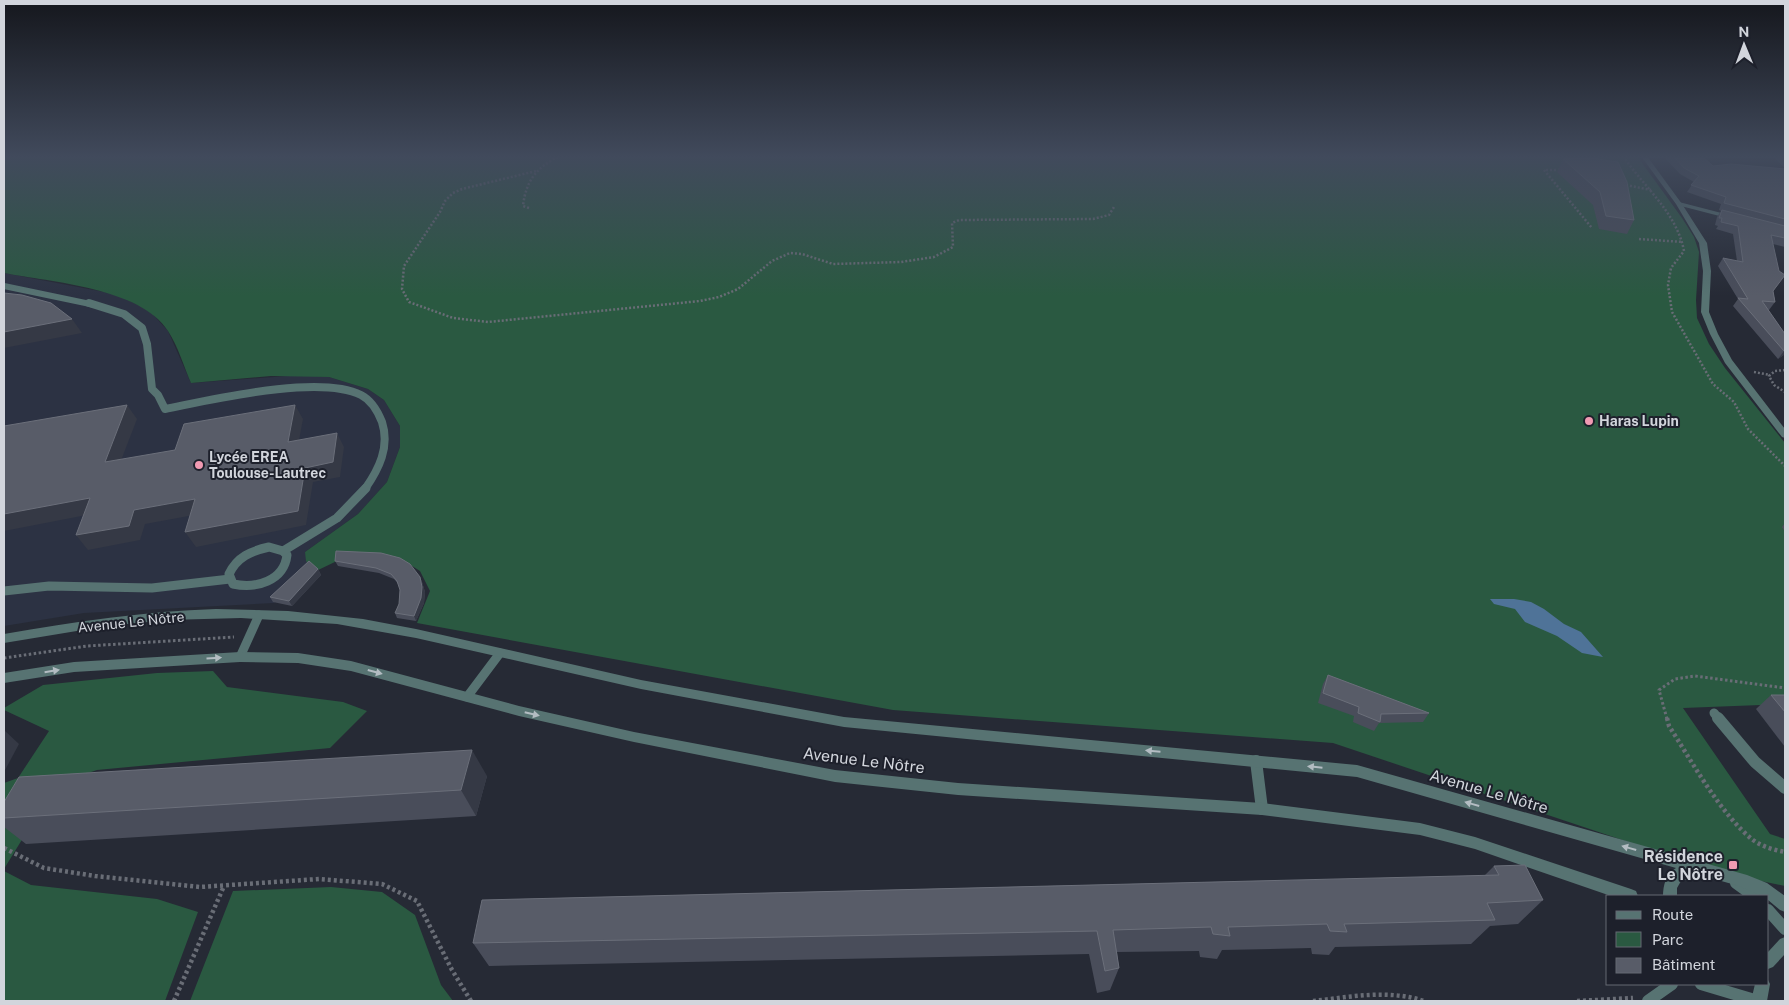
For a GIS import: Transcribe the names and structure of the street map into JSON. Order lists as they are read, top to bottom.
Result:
{
  "streets": {
    "street": ["Avenue Le Nôtre"]
  },
  "places": {
    "other": ["Haras Lupin", "Lycée EREA Toulouse-Lautrec"],
    "transit": ["Résidence Le Nôtre"]
  },
  "legend": ["Route", "Parc", "Bâtiment"],
  "north": "top"
}
